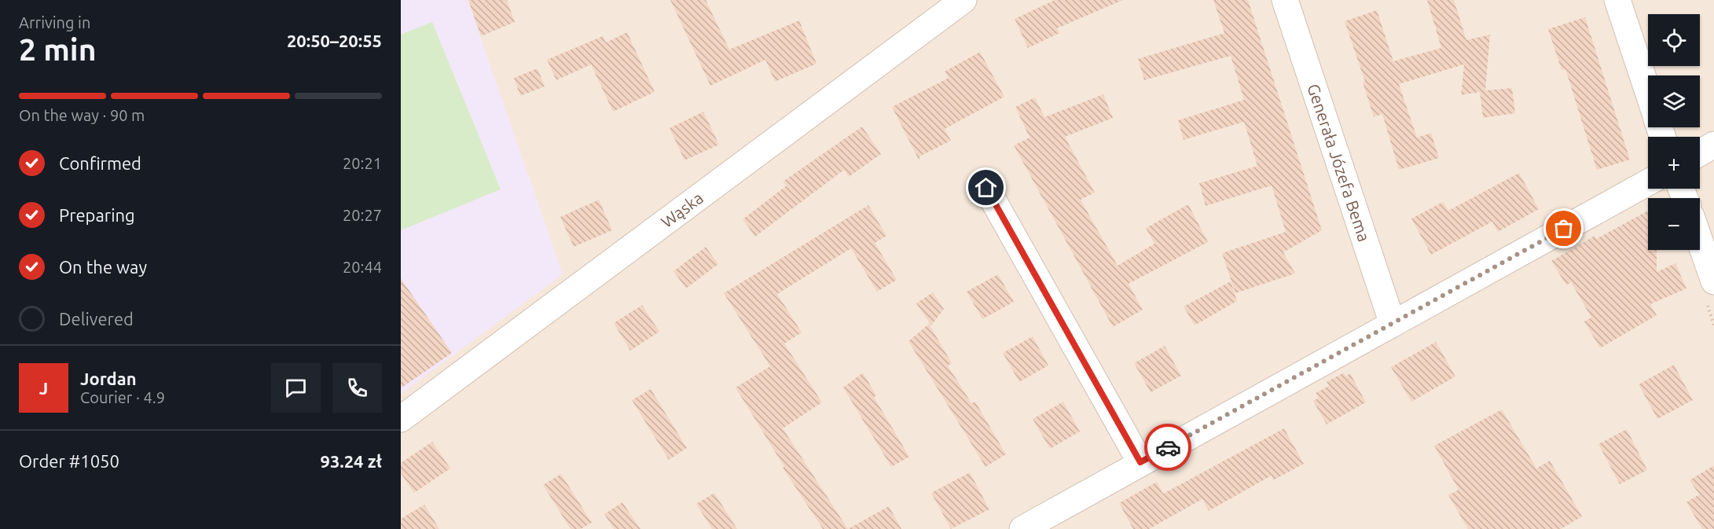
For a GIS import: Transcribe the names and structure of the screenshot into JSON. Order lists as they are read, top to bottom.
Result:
{
  "streets": {
    "street": ["Generała Józefa Bema", "Wąska"]
  },
  "page": {
    "heading": ["2 min", "Arriving in", "20:50–20:55"],
    "panel": [
      "Jordan",
      "Courier · 4.9",
      "Order #1050",
      "93.24 zł"
    ],
    "map_buttons": ["+", "−"],
    "bar": "On the way · 90 m",
    "list": [
      ["Confirmed", "20:21"],
      ["Preparing", "20:27"],
      ["On the way", "20:44"],
      "Delivered"
    ],
    "round": "J"
  }
}
